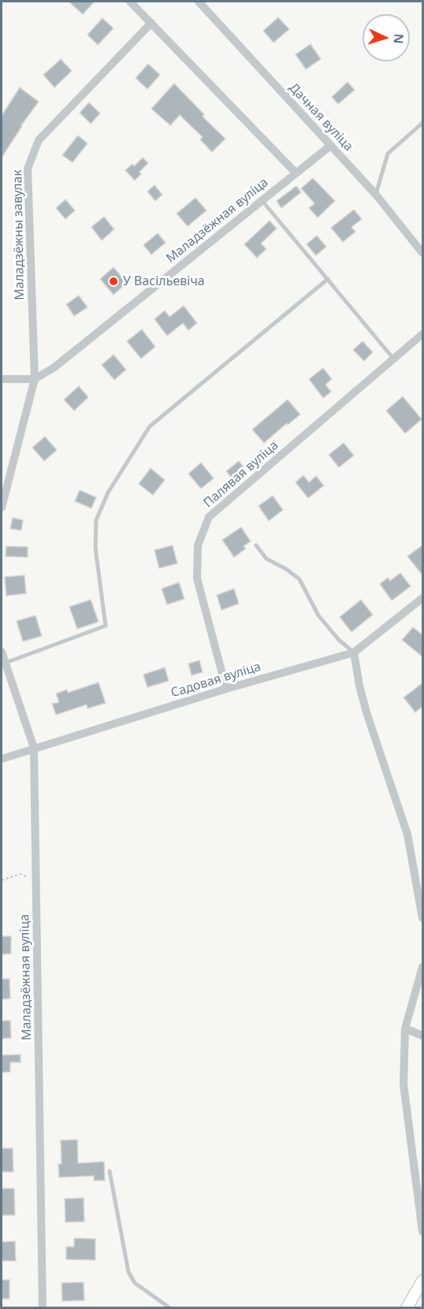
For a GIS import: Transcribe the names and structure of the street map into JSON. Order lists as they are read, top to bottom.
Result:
{
  "streets": {
    "street": [
      "Дачная вуліца",
      "Маладзёжная вуліца",
      "Маладзёжны завулак",
      "Палявая вуліца",
      "Садовая вуліца"
    ]
  },
  "crossings": [
    ["Дачная вуліца", "Маладзёжная вуліца"],
    ["Маладзёжная вуліца", "Маладзёжны завулак"],
    ["Маладзёжная вуліца", "Садовая вуліца"],
    ["Палявая вуліца", "Садовая вуліца"]
  ],
  "places": ["У Васільевіча"],
  "north": "right"
}
